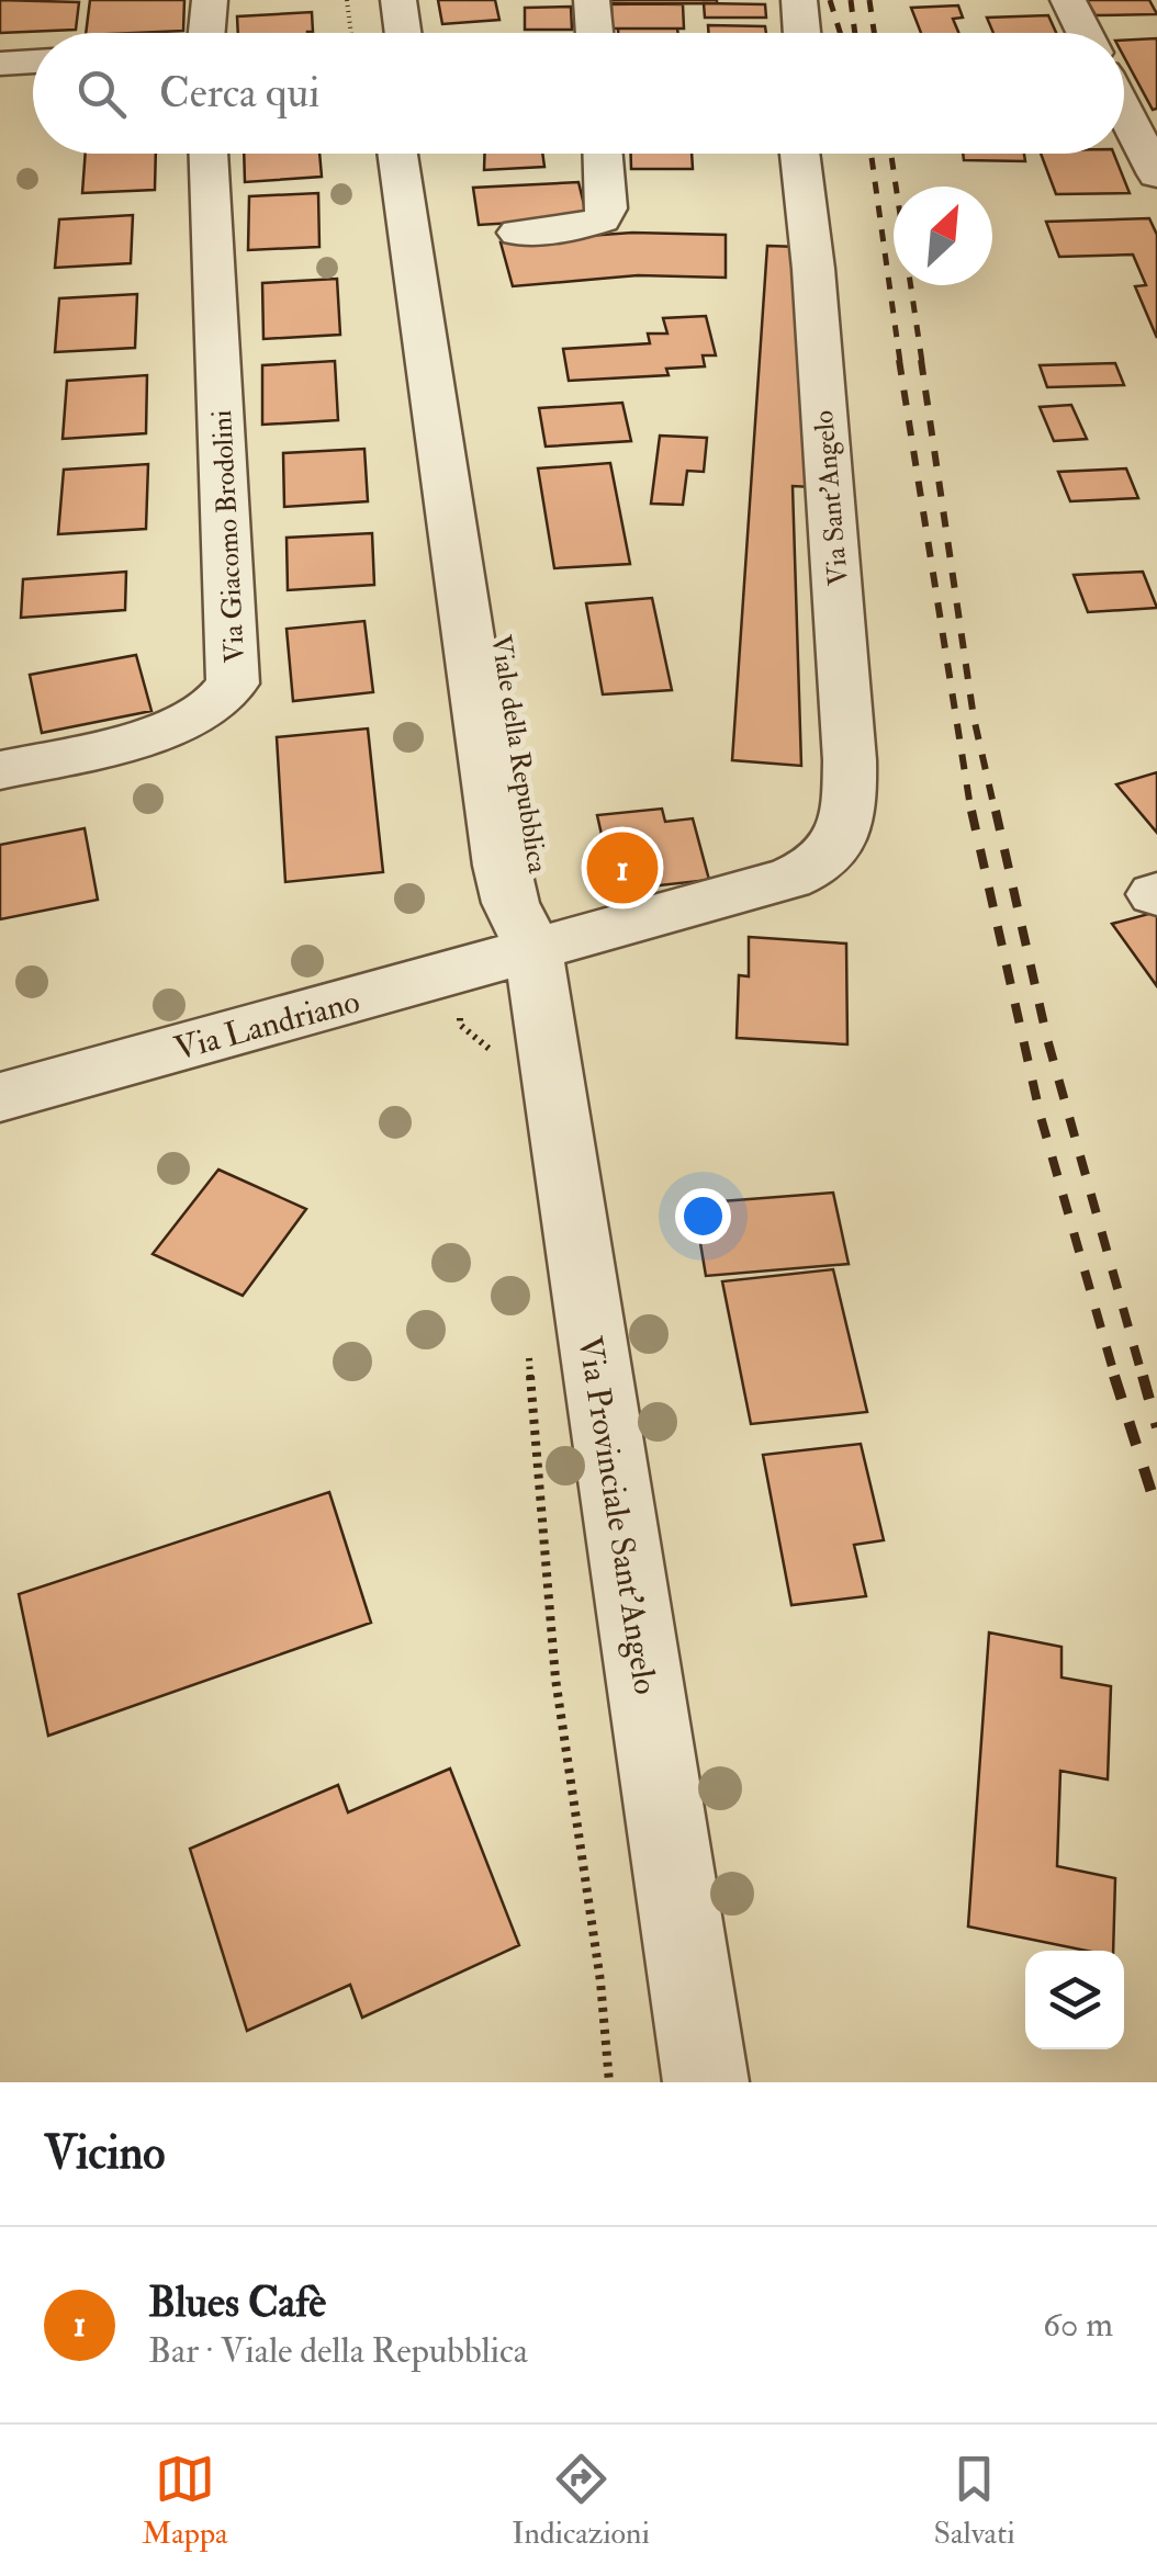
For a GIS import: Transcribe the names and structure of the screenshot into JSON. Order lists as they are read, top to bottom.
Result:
{
  "streets": {
    "street": [
      "Via Sant'Angelo",
      "Via Giacomo Brodolini",
      "Viale della Repubblica",
      "Via Landriano",
      "Via Provinciale Sant'Angelo"
    ]
  },
  "crossings": [
    ["Via Sant'Angelo", "Via Landriano"],
    ["Viale della Repubblica", "Via Landriano"],
    ["Viale della Repubblica", "Via Provinciale Sant'Angelo"],
    ["Via Landriano", "Via Provinciale Sant'Angelo"]
  ],
  "north": "top right",
  "page": {
    "search": "Cerca qui",
    "pins": "1",
    "heading": "Vicino",
    "list": [
      {
        "mark": "1",
        "name": "Blues Cafè",
        "note": "Bar · Viale della Repubblica",
        "value": "60 m"
      }
    ],
    "nav": ["Mappa", "Indicazioni", "Salvati"]
  }
}
